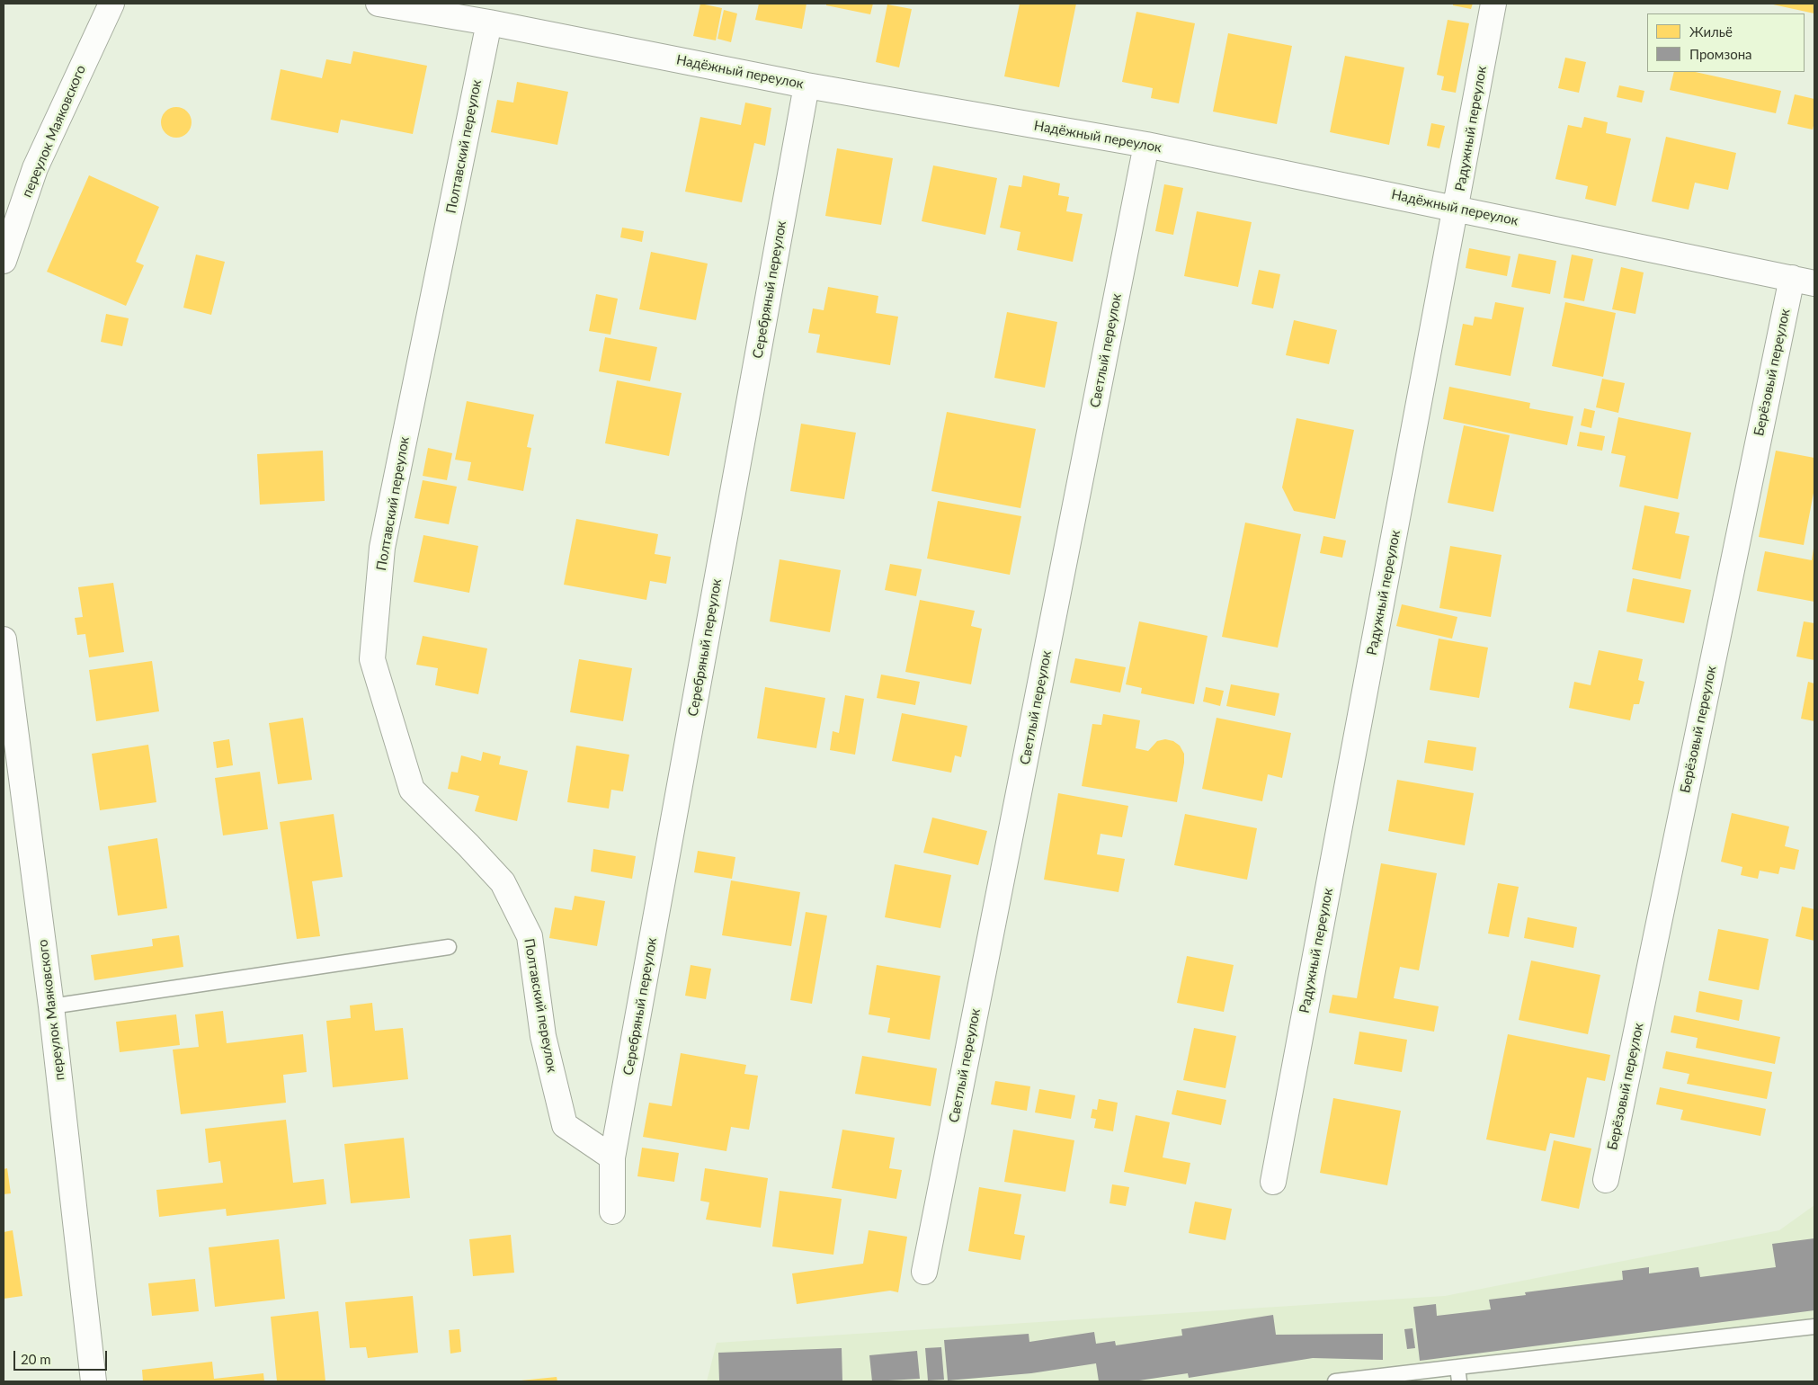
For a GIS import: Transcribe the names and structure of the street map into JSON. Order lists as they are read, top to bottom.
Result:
{
  "streets": {
    "street": [
      "Надёжный переулок",
      "Радужный переулок",
      "переулок Маяковского",
      "Полтавский переулок",
      "Серебряный переулок",
      "Светлый переулок",
      "Берёзовый переулок"
    ]
  },
  "crossings": [
    ["Надёжный переулок", "Радужный переулок"],
    ["Надёжный переулок", "Полтавский переулок"],
    ["Надёжный переулок", "Серебряный переулок"],
    ["Надёжный переулок", "Светлый переулок"],
    ["Надёжный переулок", "Берёзовый переулок"],
    ["Полтавский переулок", "Серебряный переулок"]
  ],
  "legend": ["Жильё", "Промзона"],
  "scale_bar": "20 m"
}
